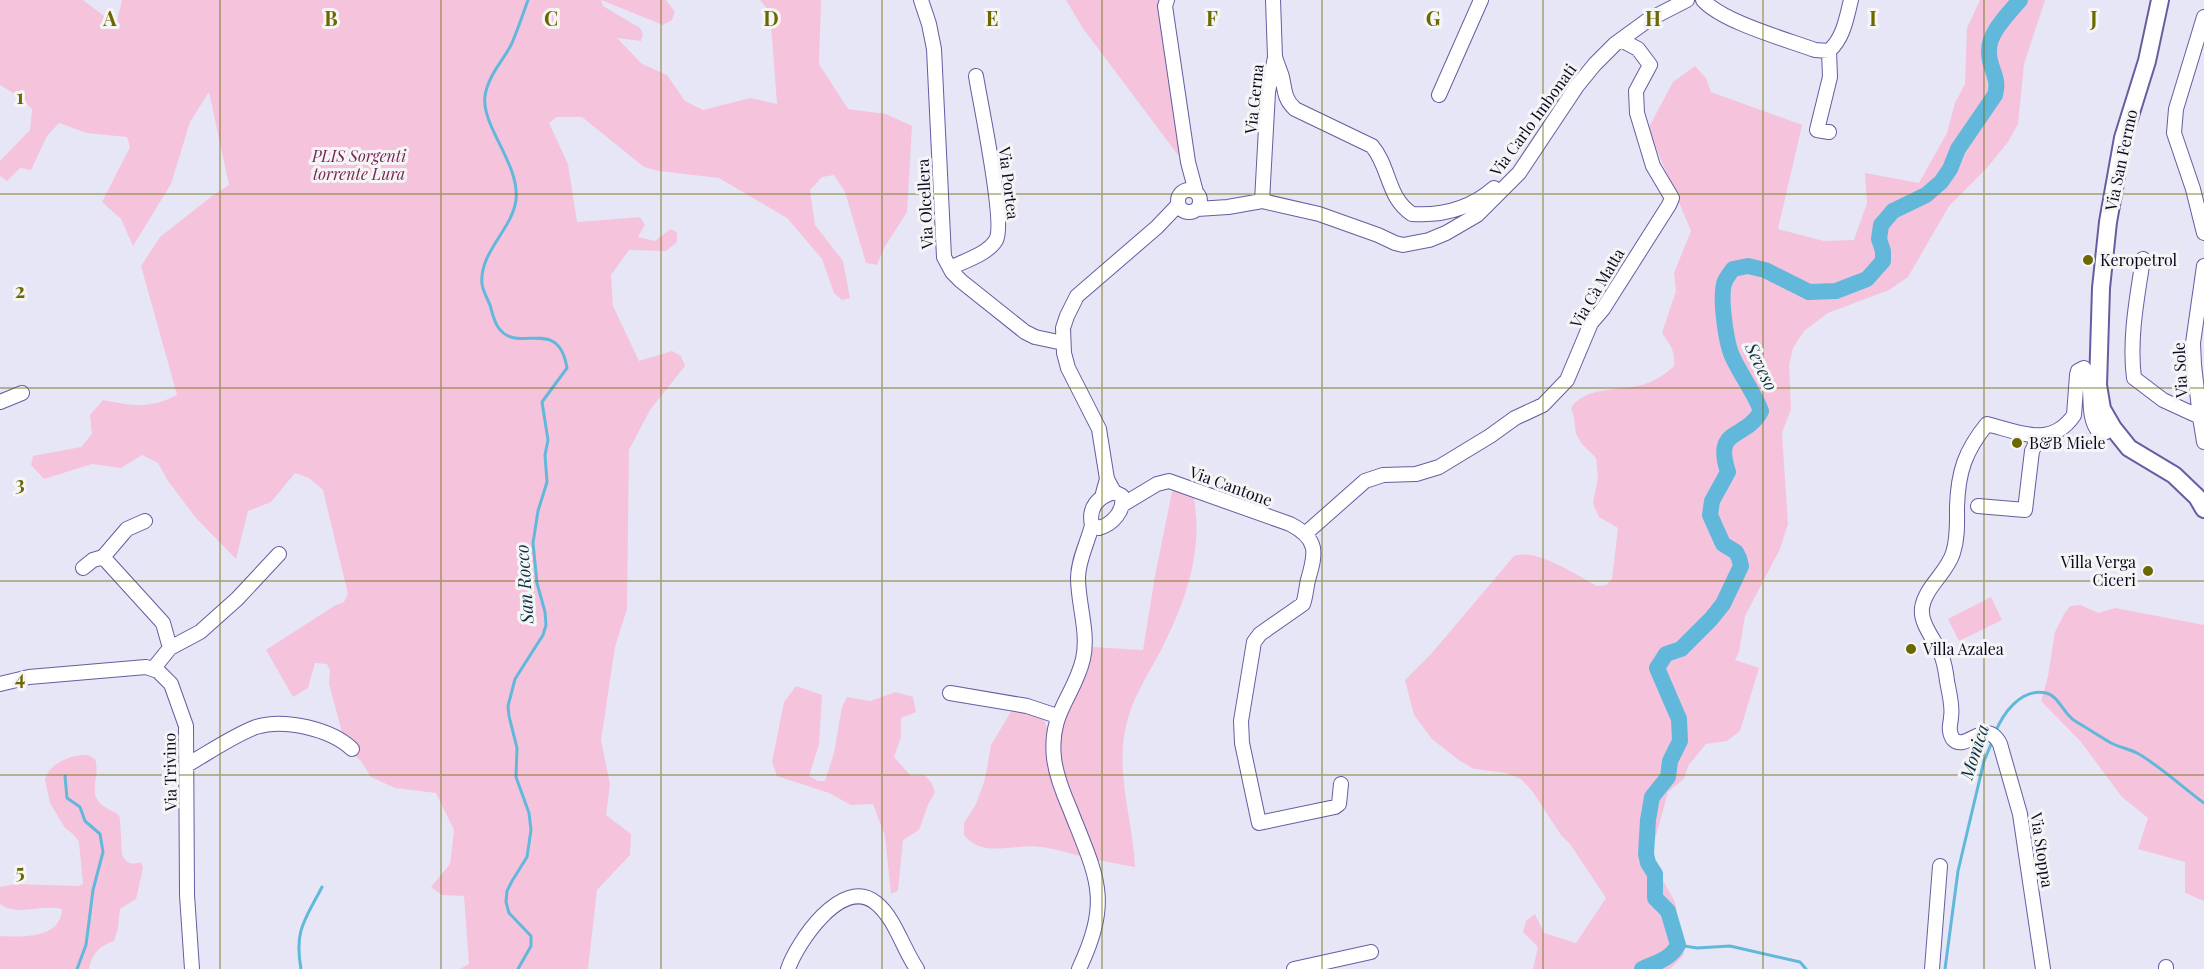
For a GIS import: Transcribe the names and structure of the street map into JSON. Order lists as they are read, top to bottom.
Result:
{
  "streets": {
    "main road": ["Via San Fermo"],
    "street": [
      "Via Gerna",
      "Via Carlo Imbonati",
      "Via Portea",
      "Via Olcellera",
      "Via Cà Matta",
      "Via Sole",
      "Via Cantone",
      "Via Trivino",
      "Via Stoppa"
    ]
  },
  "crossings": [
    ["Via Gerna", "Via Carlo Imbonati"],
    ["Via Carlo Imbonati", "Via Cà Matta"],
    ["Via Portea", "Via Olcellera"],
    ["Via Cà Matta", "Via Cantone"]
  ],
  "water": ["Seveso", "San Rocco", "Monica"],
  "parks": ["PLIS Sorgenti torrente Lura"],
  "places": [
    "Keropetrol",
    "B&B Miele",
    "Villa Verga Ciceri",
    "Villa Azalea"
  ],
  "grid": {
    "columns": [
      "A",
      "B",
      "C",
      "D",
      "E",
      "F",
      "G",
      "H",
      "I",
      "J"
    ],
    "rows": [
      "1",
      "2",
      "3",
      "4",
      "5"
    ]
  }
}
